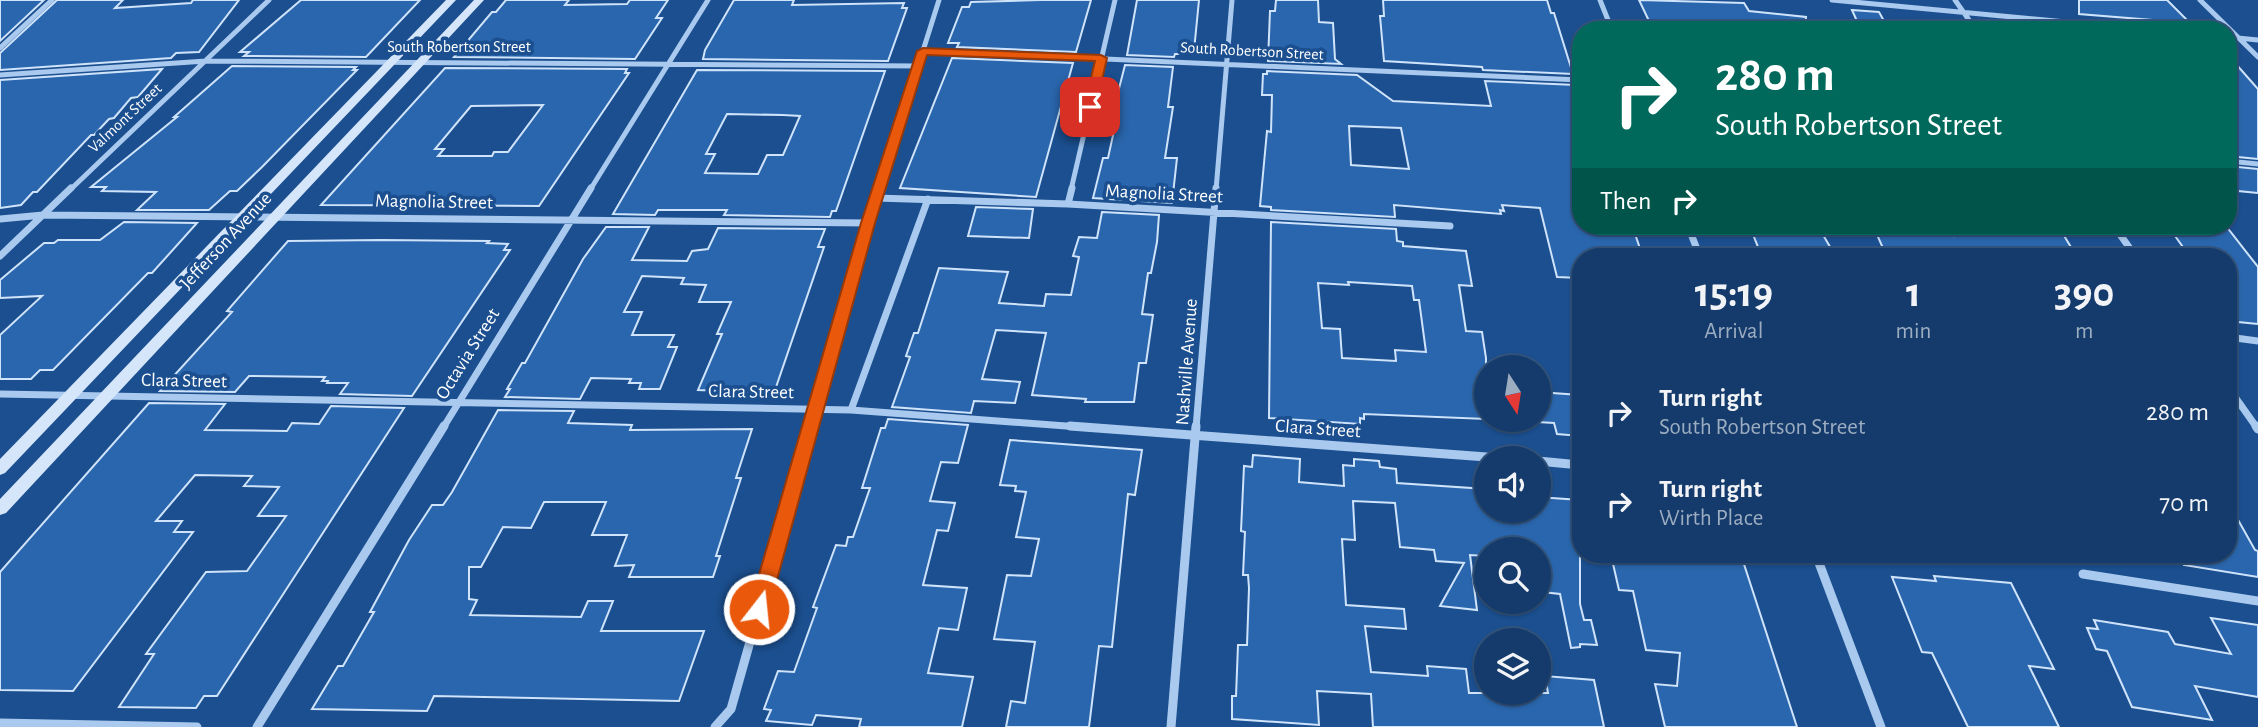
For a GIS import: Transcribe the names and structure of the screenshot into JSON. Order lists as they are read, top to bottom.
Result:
{
  "streets": {
    "street": [
      "South Robertson Street",
      "Valmont Street",
      "Magnolia Street",
      "Jefferson Avenue",
      "Octavia Street",
      "Nashville Avenue",
      "Clara Street"
    ]
  },
  "crossings": [
    ["South Robertson Street", "Valmont Street"],
    ["South Robertson Street", "Jefferson Avenue"],
    ["South Robertson Street", "Octavia Street"],
    ["South Robertson Street", "Nashville Avenue"],
    ["Valmont Street", "Magnolia Street"],
    ["Magnolia Street", "Jefferson Avenue"],
    ["Magnolia Street", "Octavia Street"],
    ["Magnolia Street", "Nashville Avenue"],
    ["Jefferson Avenue", "Clara Street"],
    ["Octavia Street", "Clara Street"],
    ["Nashville Avenue", "Clara Street"]
  ],
  "north": "bottom",
  "page": {
    "turn": ["280 m", "South Robertson Street"],
    "then": "Then",
    "eta": [
      "15:19",
      "Arrival",
      "1",
      "min",
      "390",
      "m"
    ],
    "list": [
      {
        "name": "Turn right",
        "note": "South Robertson Street",
        "value": "280 m"
      },
      {
        "name": "Turn right",
        "note": "Wirth Place",
        "value": "70 m"
      }
    ]
  }
}
